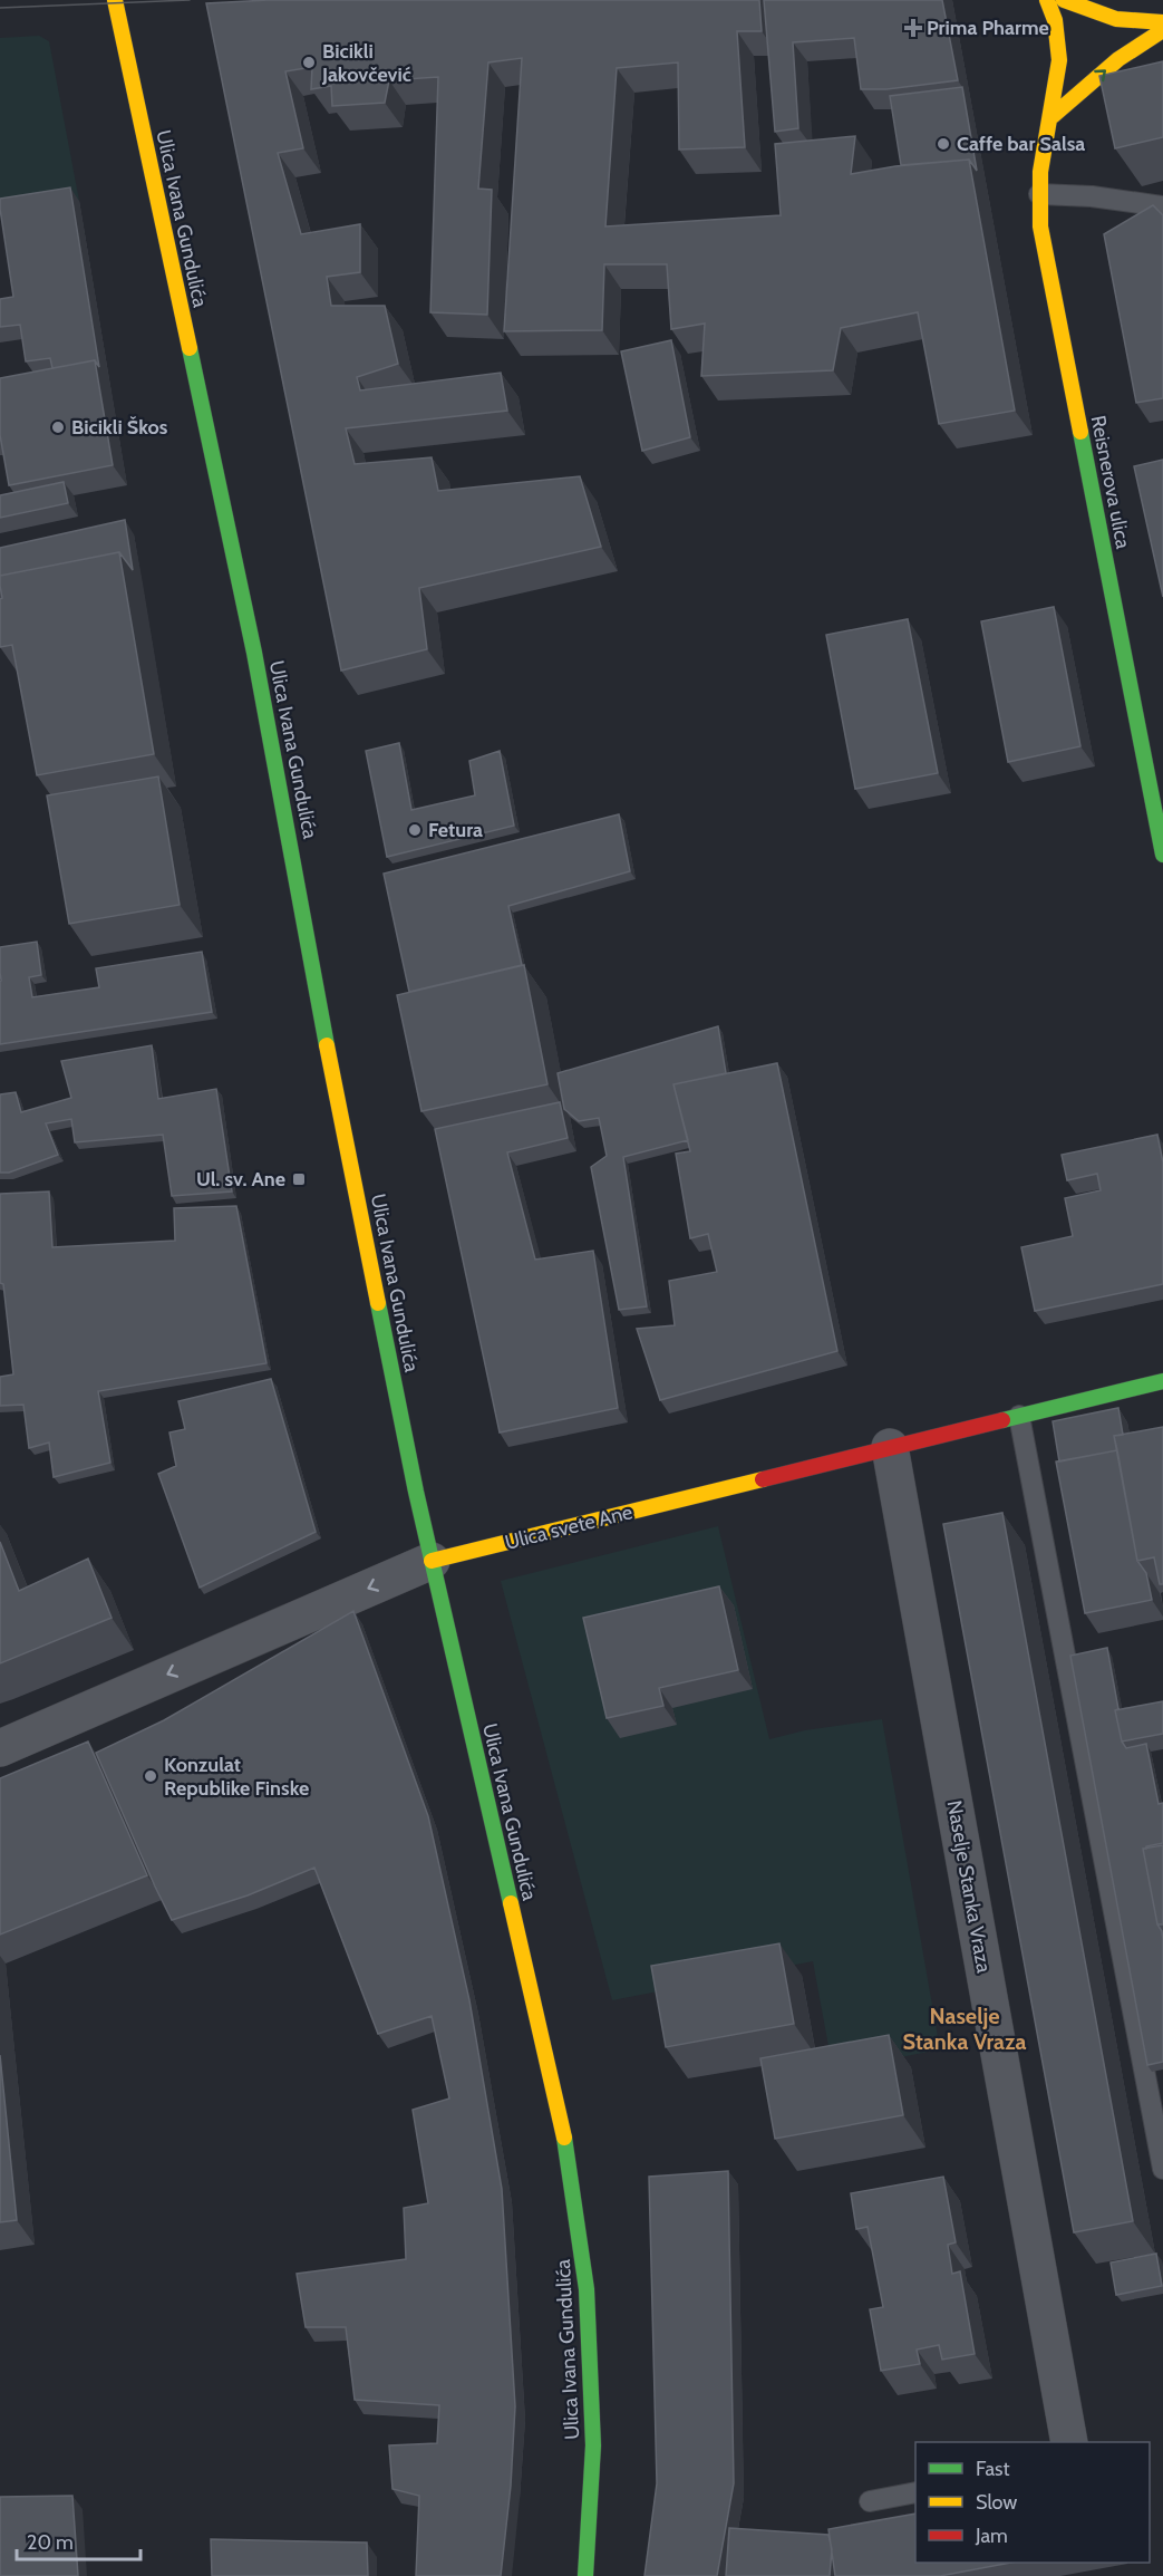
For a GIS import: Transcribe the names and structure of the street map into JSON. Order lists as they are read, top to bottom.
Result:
{
  "streets": {
    "main road": ["Ulica Ivana Gundulića", "Reisnerova ulica", "Ulica svete Ane"],
    "street": ["Naselje Stanka Vraza"]
  },
  "crossings": [
    ["Ulica Ivana Gundulića", "Ulica svete Ane"],
    ["Ulica svete Ane", "Naselje Stanka Vraza"]
  ],
  "one_way": ["Ulica svete Ane"],
  "districts": ["Naselje Stanka Vraza"],
  "places": {
    "health": ["Prima Pharme"],
    "other": [
      "Bicikli Jakovčević",
      "Caffe bar Salsa",
      "Bicikli Škos",
      "Fetura",
      "Konzulat Republike Finske"
    ],
    "transit": ["Ul. sv. Ane"]
  },
  "legend": ["Fast", "Slow", "Jam"],
  "scale_bar": "20 m"
}
